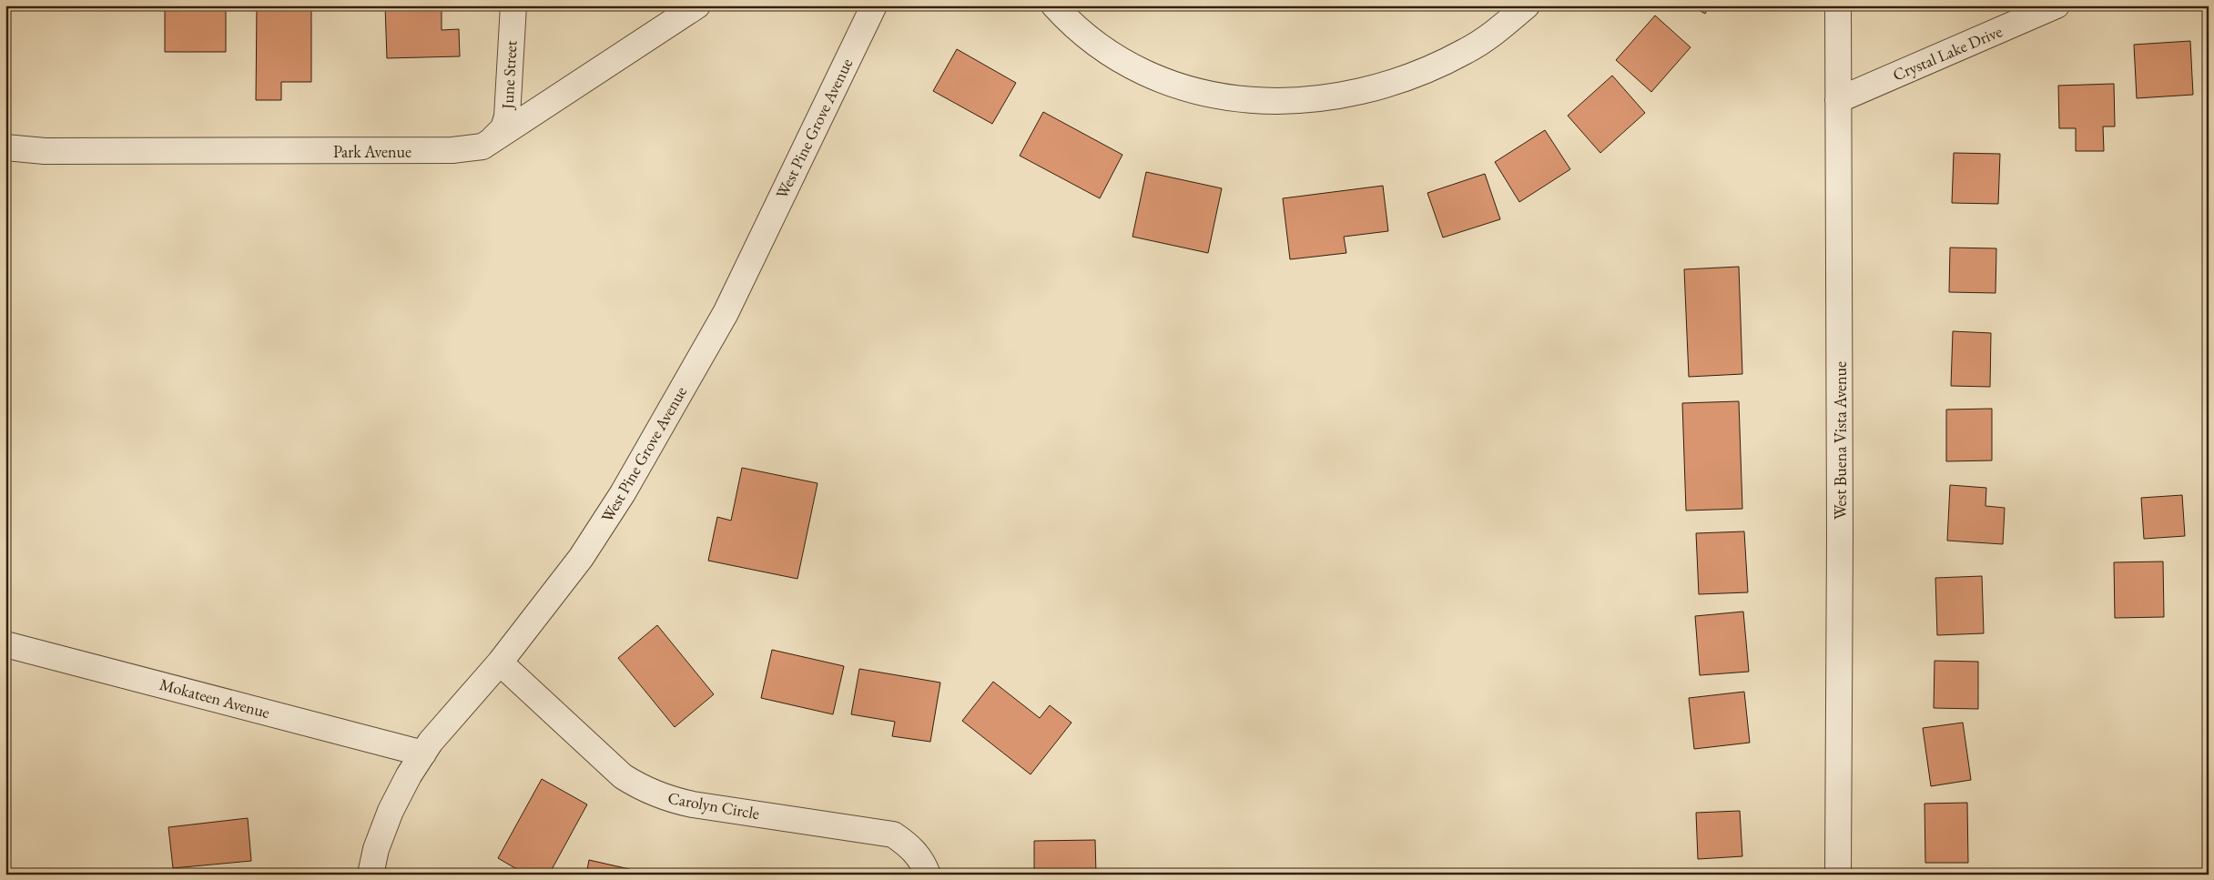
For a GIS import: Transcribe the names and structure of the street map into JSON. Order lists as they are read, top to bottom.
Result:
{
  "streets": {
    "street": [
      "Crystal Lake Drive",
      "June Street",
      "West Pine Grove Avenue",
      "Park Avenue",
      "West Buena Vista Avenue",
      "Mokateen Avenue",
      "Carolyn Circle"
    ]
  },
  "crossings": [
    ["Crystal Lake Drive", "West Buena Vista Avenue"],
    ["June Street", "Park Avenue"],
    ["West Pine Grove Avenue", "Mokateen Avenue"],
    ["West Pine Grove Avenue", "Carolyn Circle"]
  ]
}
